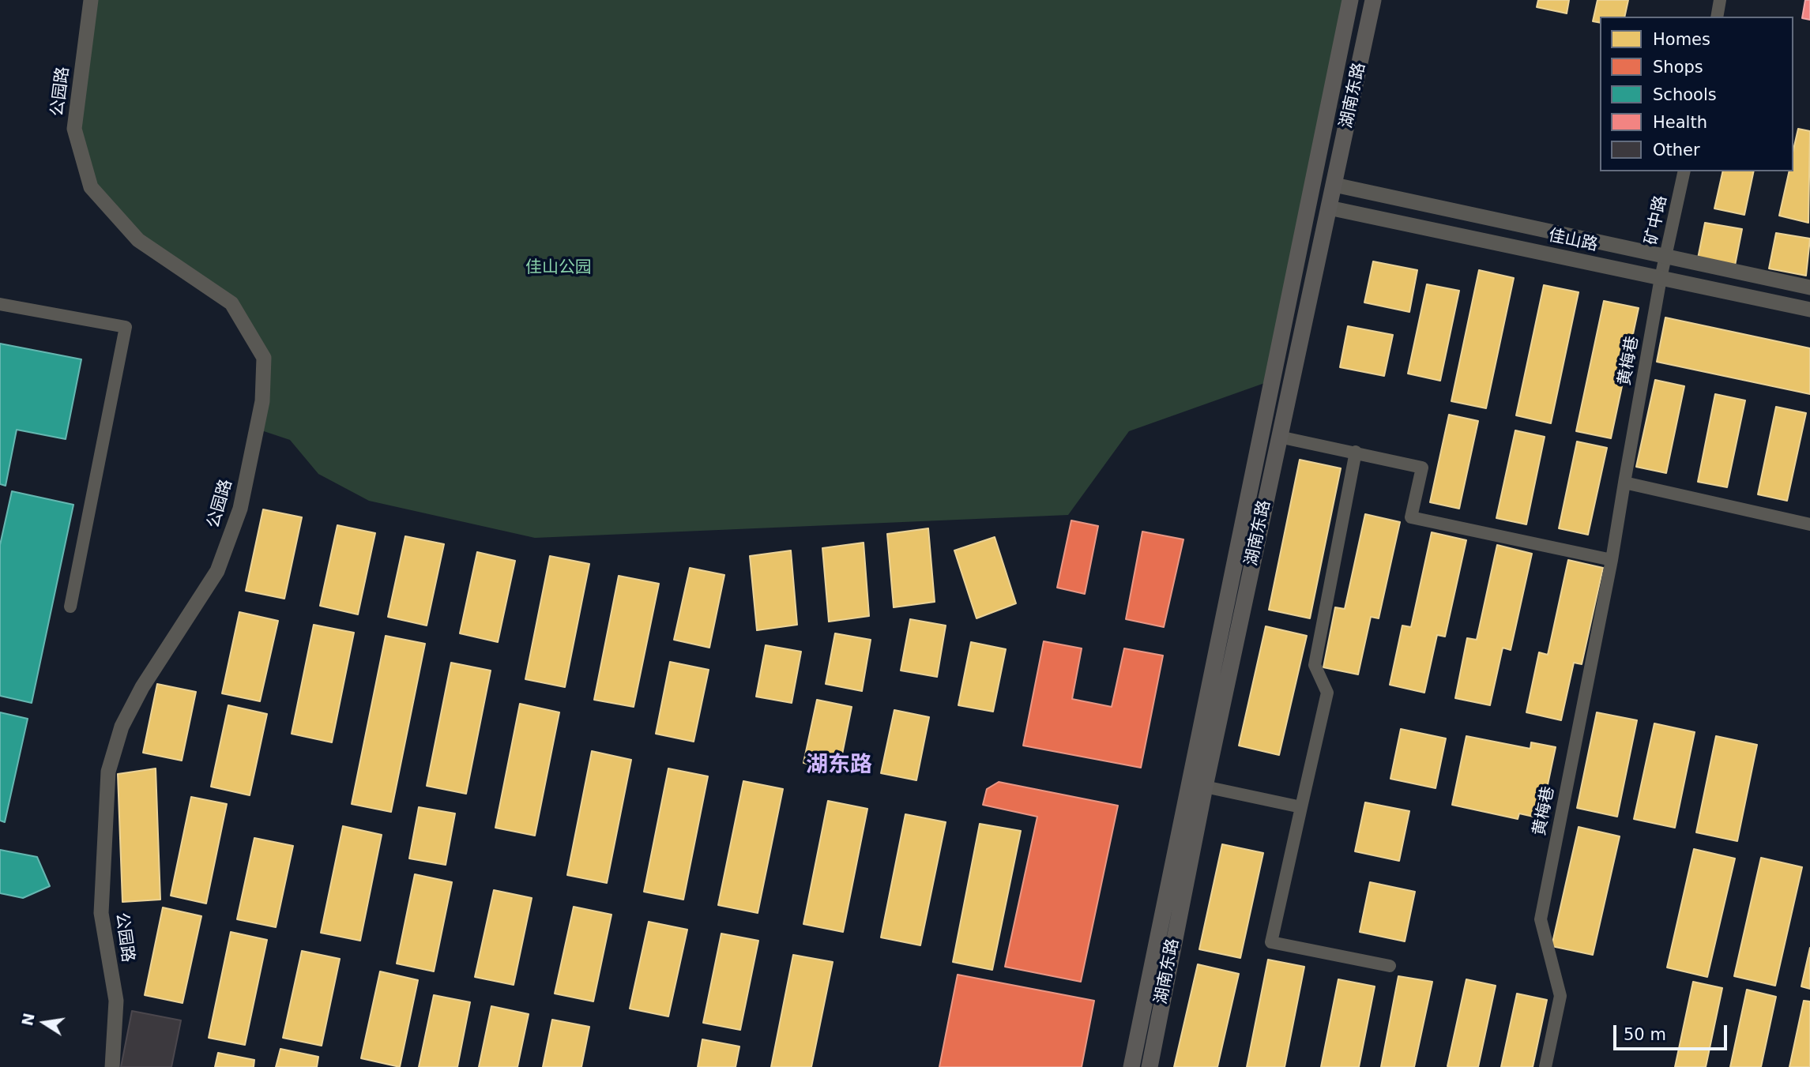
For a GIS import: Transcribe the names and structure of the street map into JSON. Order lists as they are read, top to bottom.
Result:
{
  "streets": {
    "main road": ["湖南东路"],
    "street": [
      "公园路",
      "矿中路",
      "佳山路",
      "黄梅巷"
    ]
  },
  "crossings": [
    ["湖南东路", "佳山路"],
    ["矿中路", "佳山路"],
    ["矿中路", "黄梅巷"],
    ["佳山路", "黄梅巷"]
  ],
  "districts": ["湖东路"],
  "parks": ["佳山公园"],
  "legend": [
    "Homes",
    "Shops",
    "Schools",
    "Health",
    "Other"
  ],
  "scale_bar": "50 m",
  "north": "left"
}
